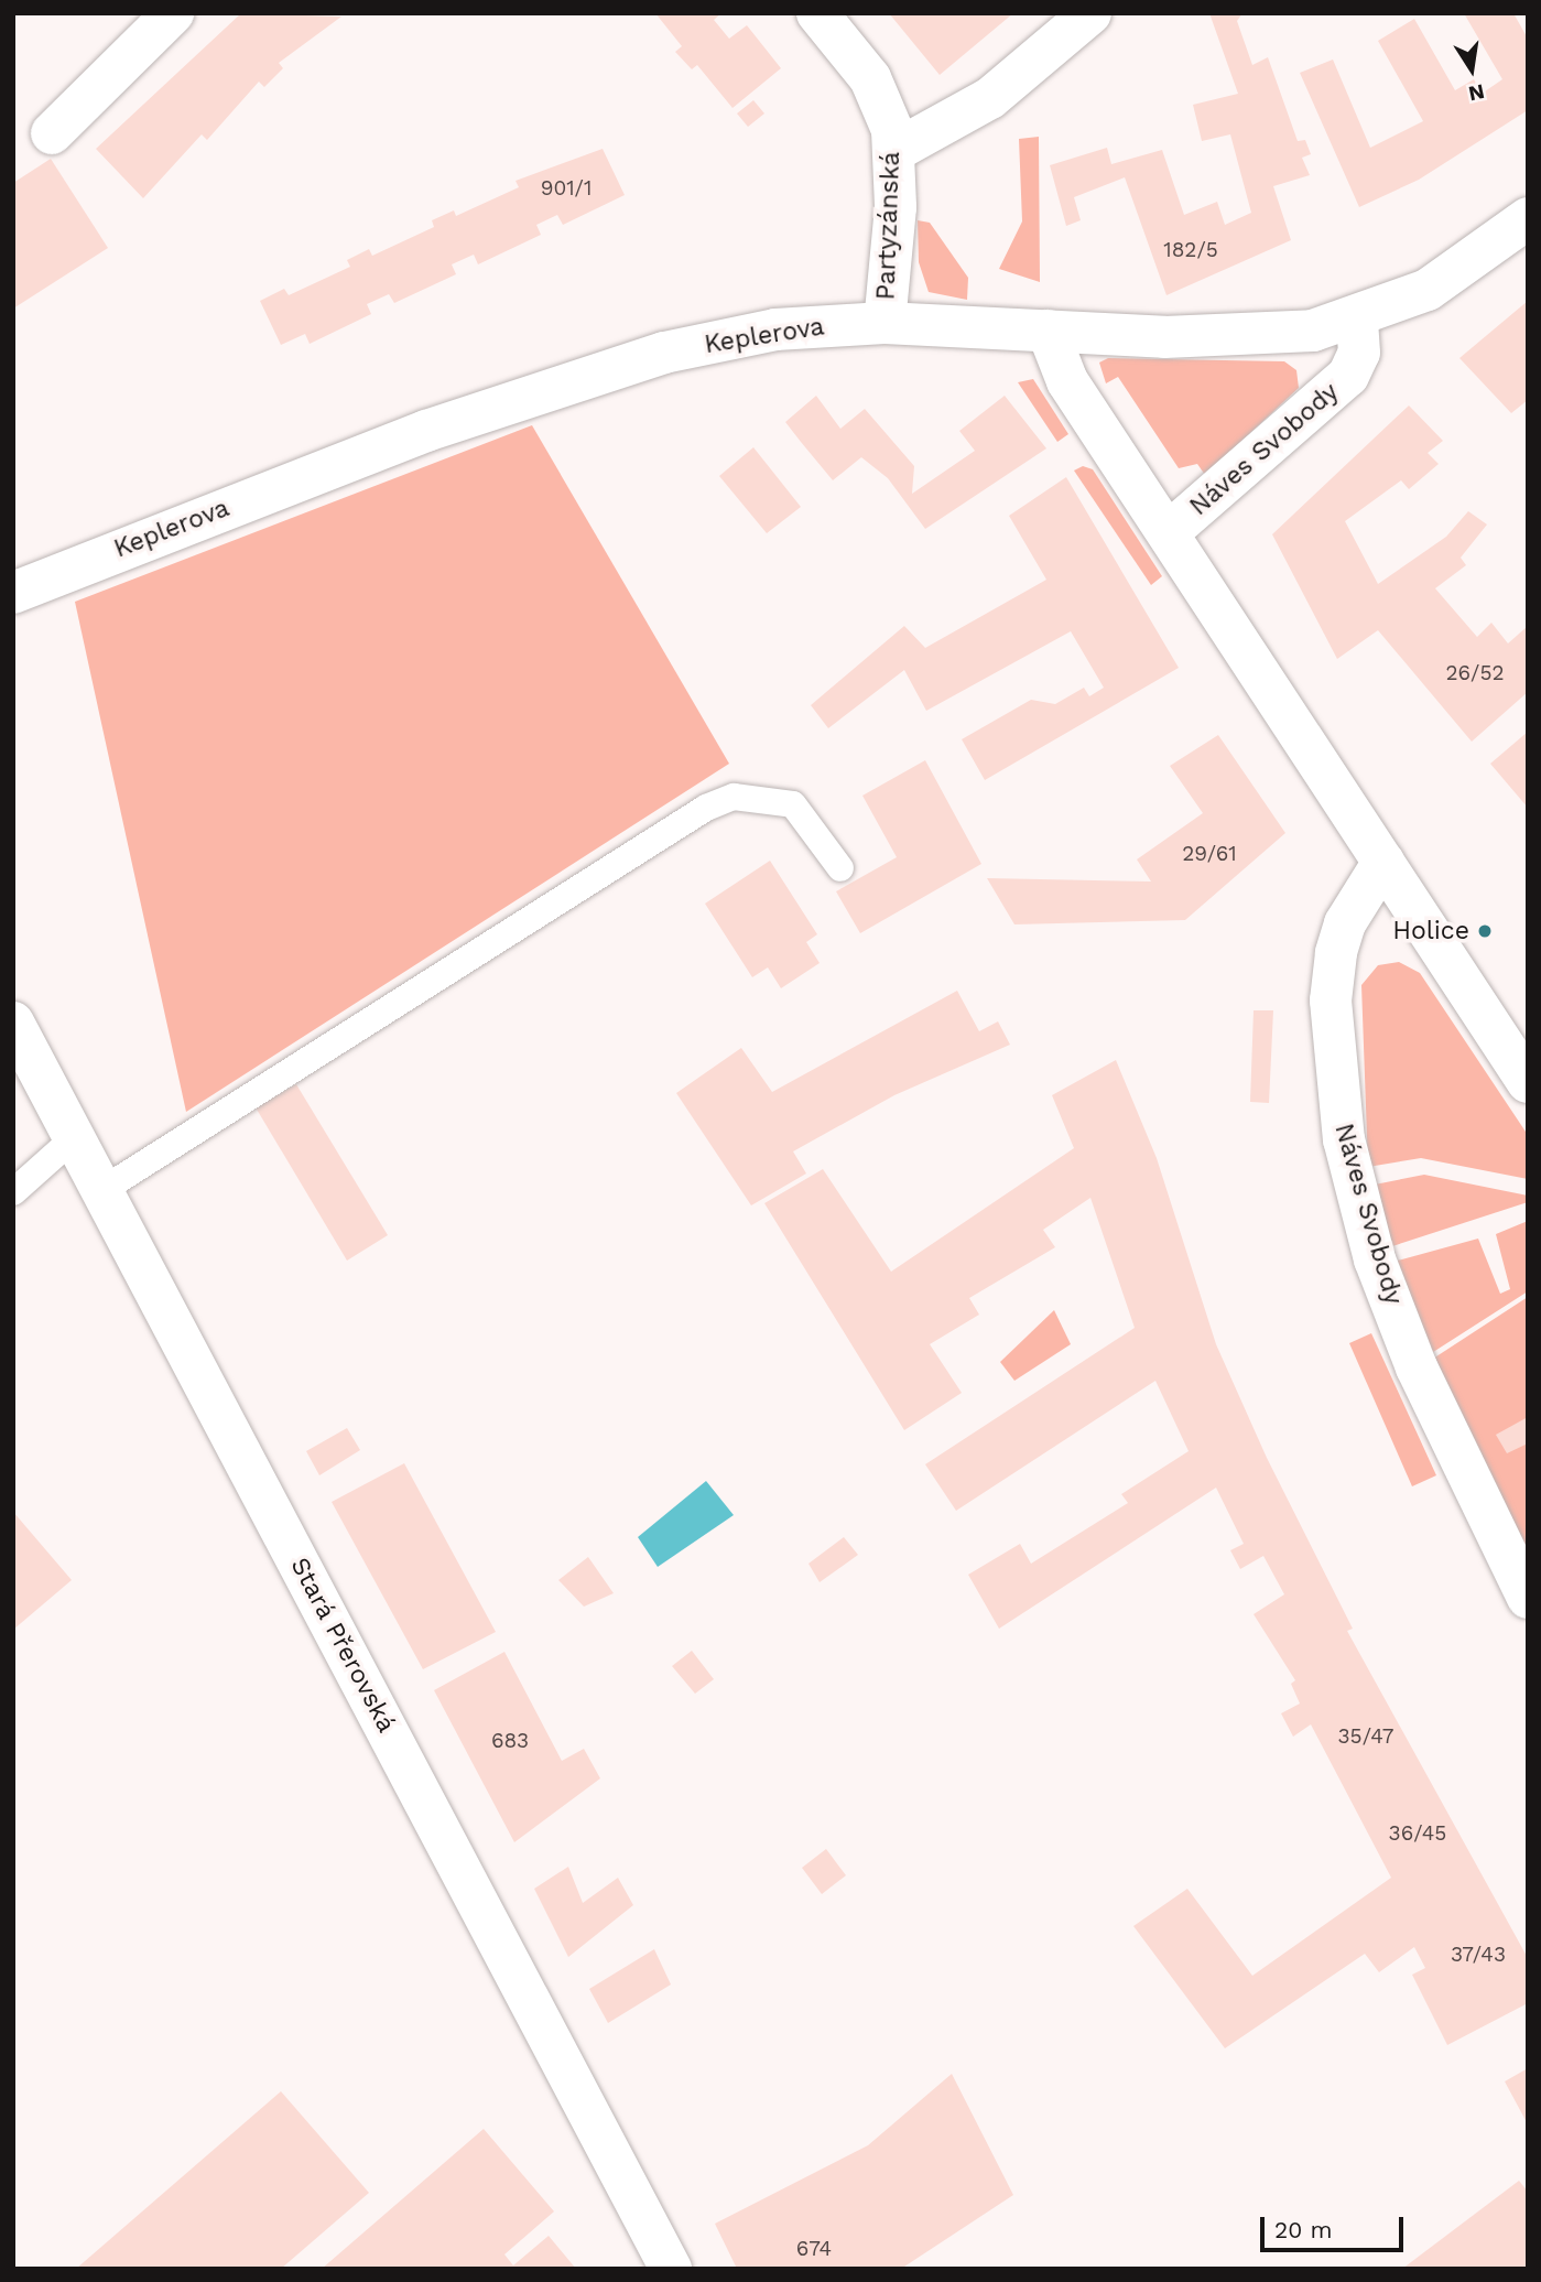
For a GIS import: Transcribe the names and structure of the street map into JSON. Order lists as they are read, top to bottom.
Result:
{
  "streets": {
    "street": [
      "Partyzánská",
      "Keplerova",
      "Náves Svobody",
      "Stará Přerovská"
    ]
  },
  "crossings": [
    ["Partyzánská", "Keplerova"],
    ["Keplerova", "Náves Svobody"]
  ],
  "places": ["Holice"],
  "house_numbers": [
    "901/1",
    "182/5",
    "26/52",
    "29/61",
    "35/47",
    "683",
    "36/45",
    "37/43",
    "674"
  ],
  "scale_bar": "20 m",
  "north": "bottom"
}
